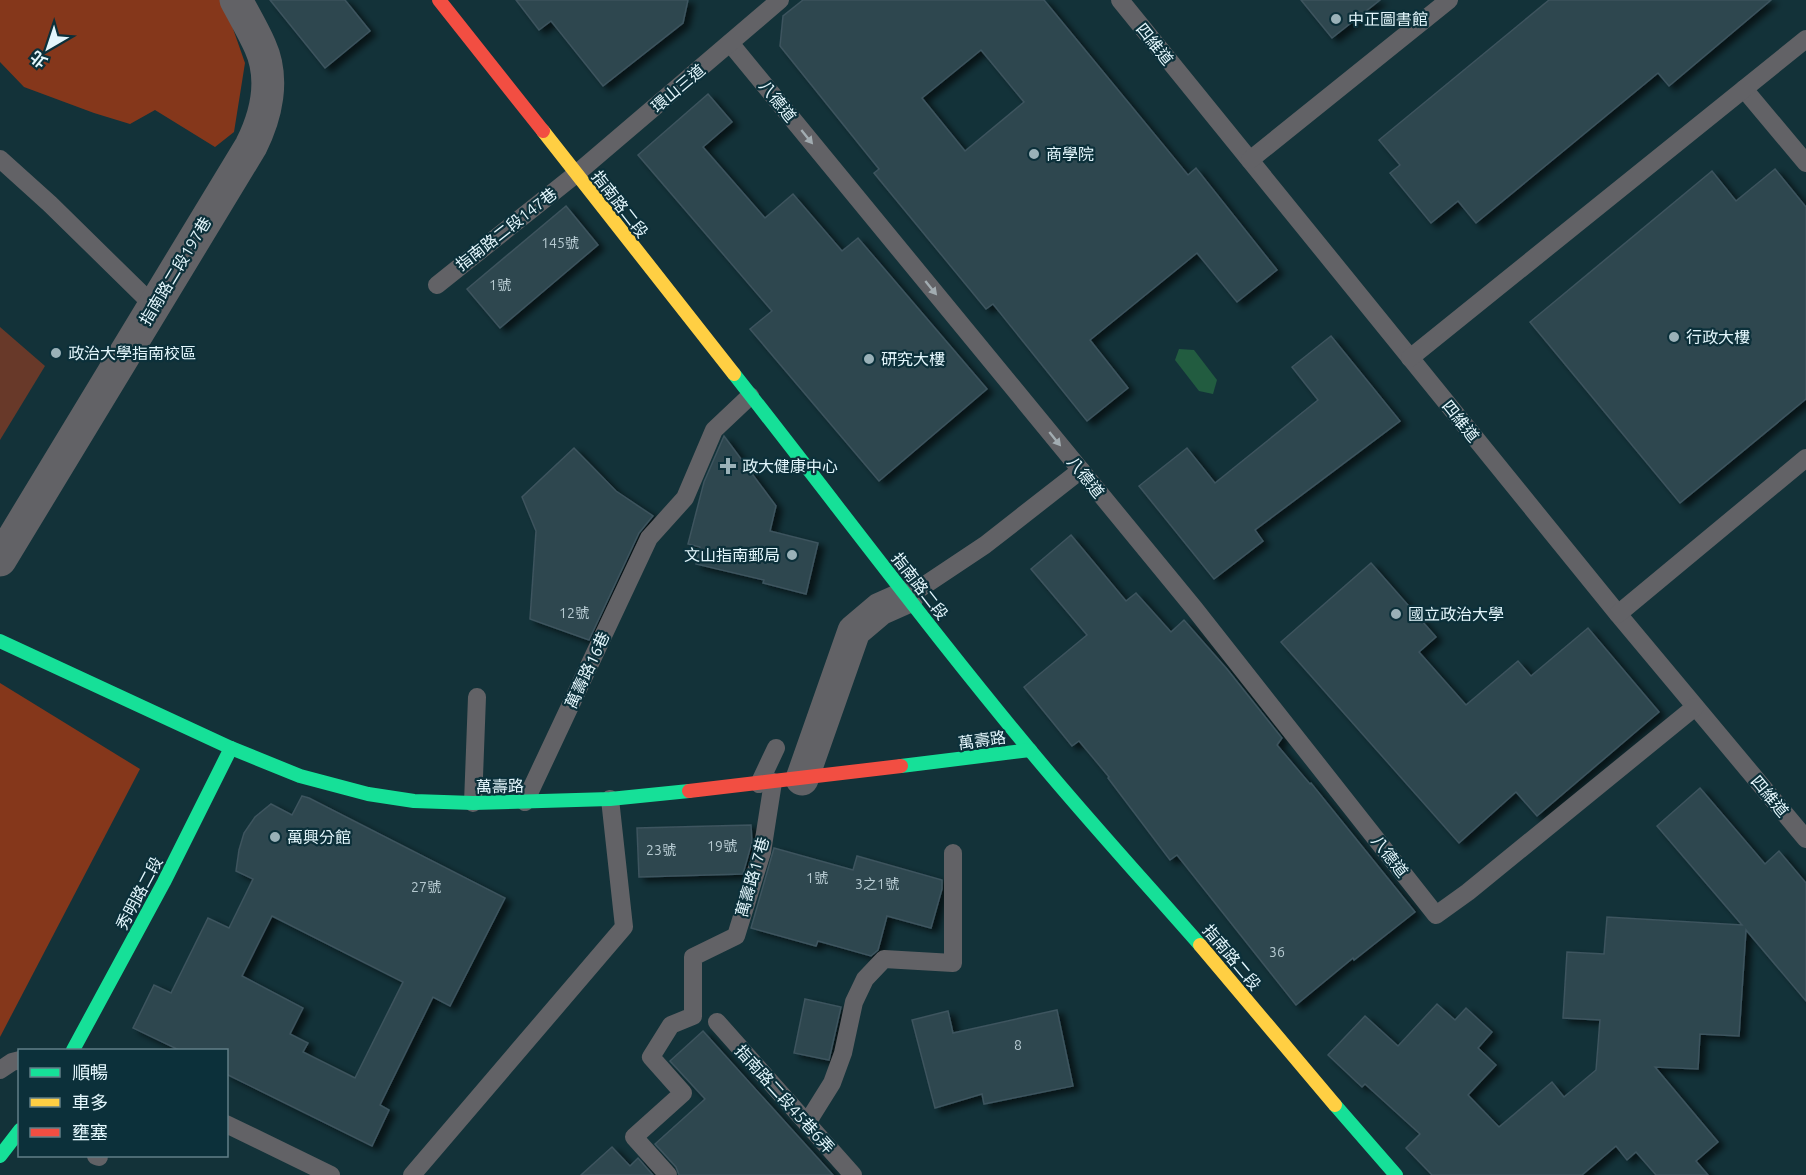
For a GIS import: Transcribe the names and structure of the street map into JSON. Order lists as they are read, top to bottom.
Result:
{
  "streets": {
    "street": [
      "指南路二段",
      "指南路二段197巷",
      "萬壽路",
      "秀明路二段"
    ],
    "lane": [
      "四維道",
      "環山三道",
      "八德道",
      "指南路二段147巷",
      "萬壽路16巷",
      "萬壽路17巷",
      "指南路二段45巷6弄"
    ]
  },
  "crossings": [
    ["四維道", "八德道"],
    ["環山三道", "八德道"],
    ["環山三道", "指南路二段"],
    ["環山三道", "指南路二段147巷"],
    ["指南路二段", "指南路二段147巷"],
    ["指南路二段", "萬壽路16巷"],
    ["指南路二段", "萬壽路"],
    ["萬壽路16巷", "萬壽路"],
    ["萬壽路", "萬壽路17巷"],
    ["萬壽路", "秀明路二段"]
  ],
  "one_way": ["八德道"],
  "places": {
    "other": [
      "中正圖書館",
      "商學院",
      "行政大樓",
      "政治大學指南校區",
      "研究大樓",
      "文山指南郵局",
      "國立政治大學",
      "萬興分館"
    ],
    "health": ["政大健康中心"]
  },
  "house_numbers": [
    "145號",
    "1號",
    "12號",
    "19號",
    "23號",
    "1號",
    "3之1號",
    "27號",
    "36",
    "8"
  ],
  "legend": ["順暢", "車多", "壅塞"],
  "north": "bottom left"
}
